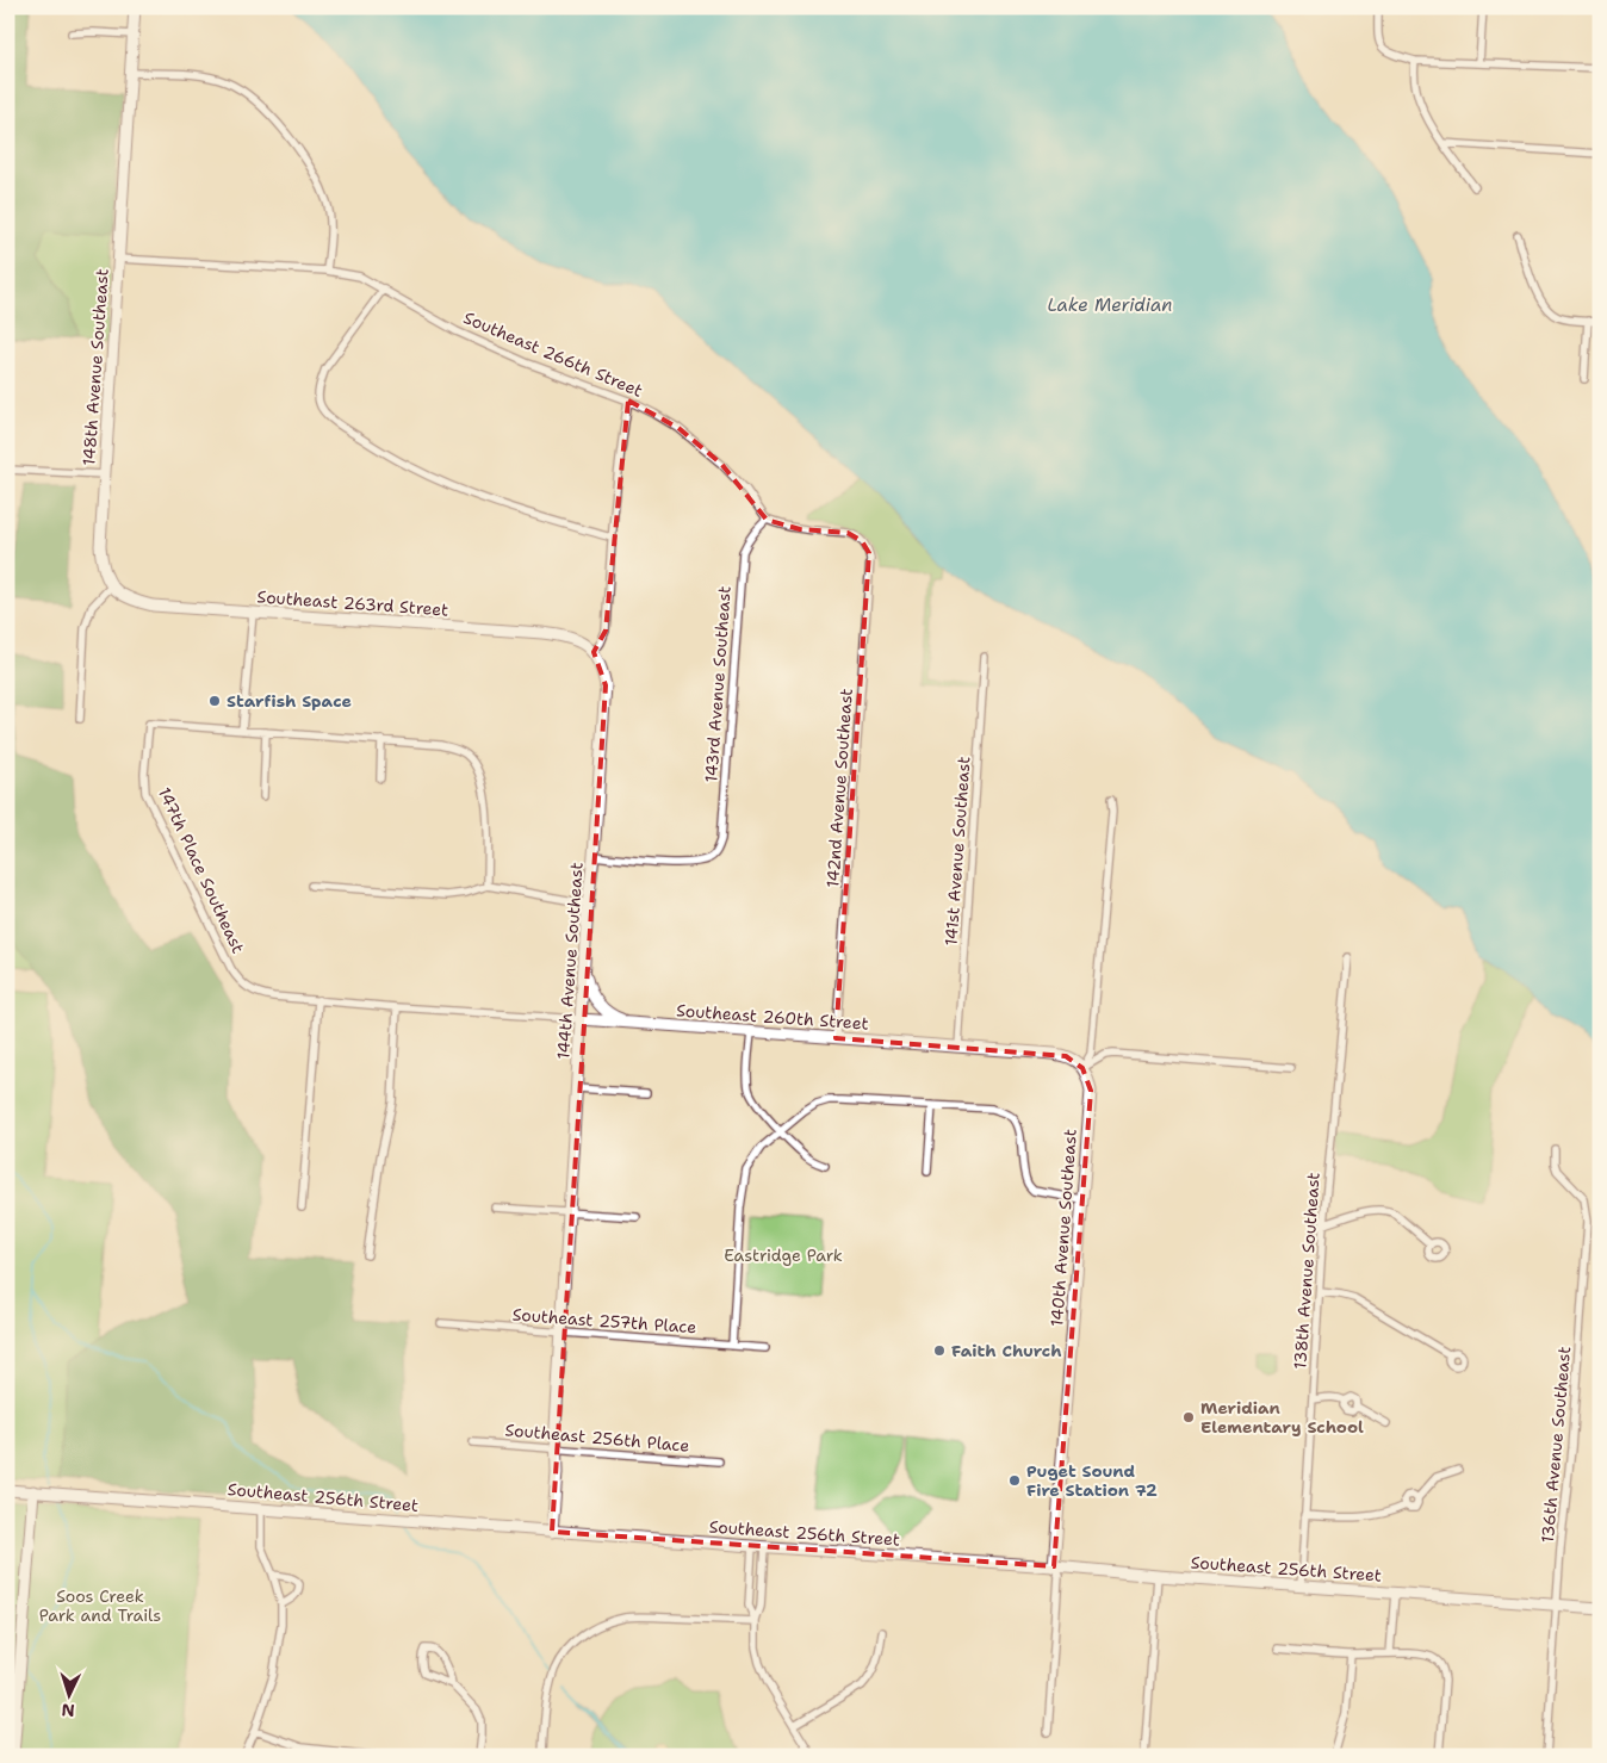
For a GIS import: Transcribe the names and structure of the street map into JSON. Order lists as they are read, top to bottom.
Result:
{
  "streets": {
    "street": [
      "Southeast 266th Street",
      "148th Avenue Southeast",
      "Southeast 263rd Street",
      "143rd Avenue Southeast",
      "142nd Avenue Southeast",
      "141st Avenue Southeast",
      "147th Place Southeast",
      "144th Avenue Southeast",
      "Southeast 260th Street",
      "140th Avenue Southeast",
      "138th Avenue Southeast",
      "Southeast 257th Place",
      "Southeast 256th Place",
      "136th Avenue Southeast",
      "Southeast 256th Street"
    ]
  },
  "crossings": [
    ["Southeast 266th Street", "148th Avenue Southeast"],
    ["Southeast 266th Street", "143rd Avenue Southeast"],
    ["Southeast 266th Street", "142nd Avenue Southeast"],
    ["148th Avenue Southeast", "Southeast 263rd Street"],
    ["Southeast 263rd Street", "144th Avenue Southeast"],
    ["143rd Avenue Southeast", "142nd Avenue Southeast"],
    ["143rd Avenue Southeast", "144th Avenue Southeast"],
    ["142nd Avenue Southeast", "Southeast 260th Street"],
    ["141st Avenue Southeast", "Southeast 260th Street"],
    ["147th Place Southeast", "Southeast 260th Street"],
    ["144th Avenue Southeast", "Southeast 260th Street"],
    ["144th Avenue Southeast", "Southeast 257th Place"],
    ["144th Avenue Southeast", "Southeast 256th Place"],
    ["144th Avenue Southeast", "Southeast 256th Street"],
    ["Southeast 260th Street", "140th Avenue Southeast"],
    ["140th Avenue Southeast", "Southeast 256th Street"],
    ["138th Avenue Southeast", "Southeast 256th Street"],
    ["136th Avenue Southeast", "Southeast 256th Street"]
  ],
  "water": ["Lake Meridian"],
  "parks": ["Eastridge Park", "Soos Creek Park and Trails"],
  "places": [
    "Starfish Space",
    "Faith Church",
    "Meridian Elementary School",
    "Puget Sound Fire Station 72"
  ],
  "north": "bottom"
}
